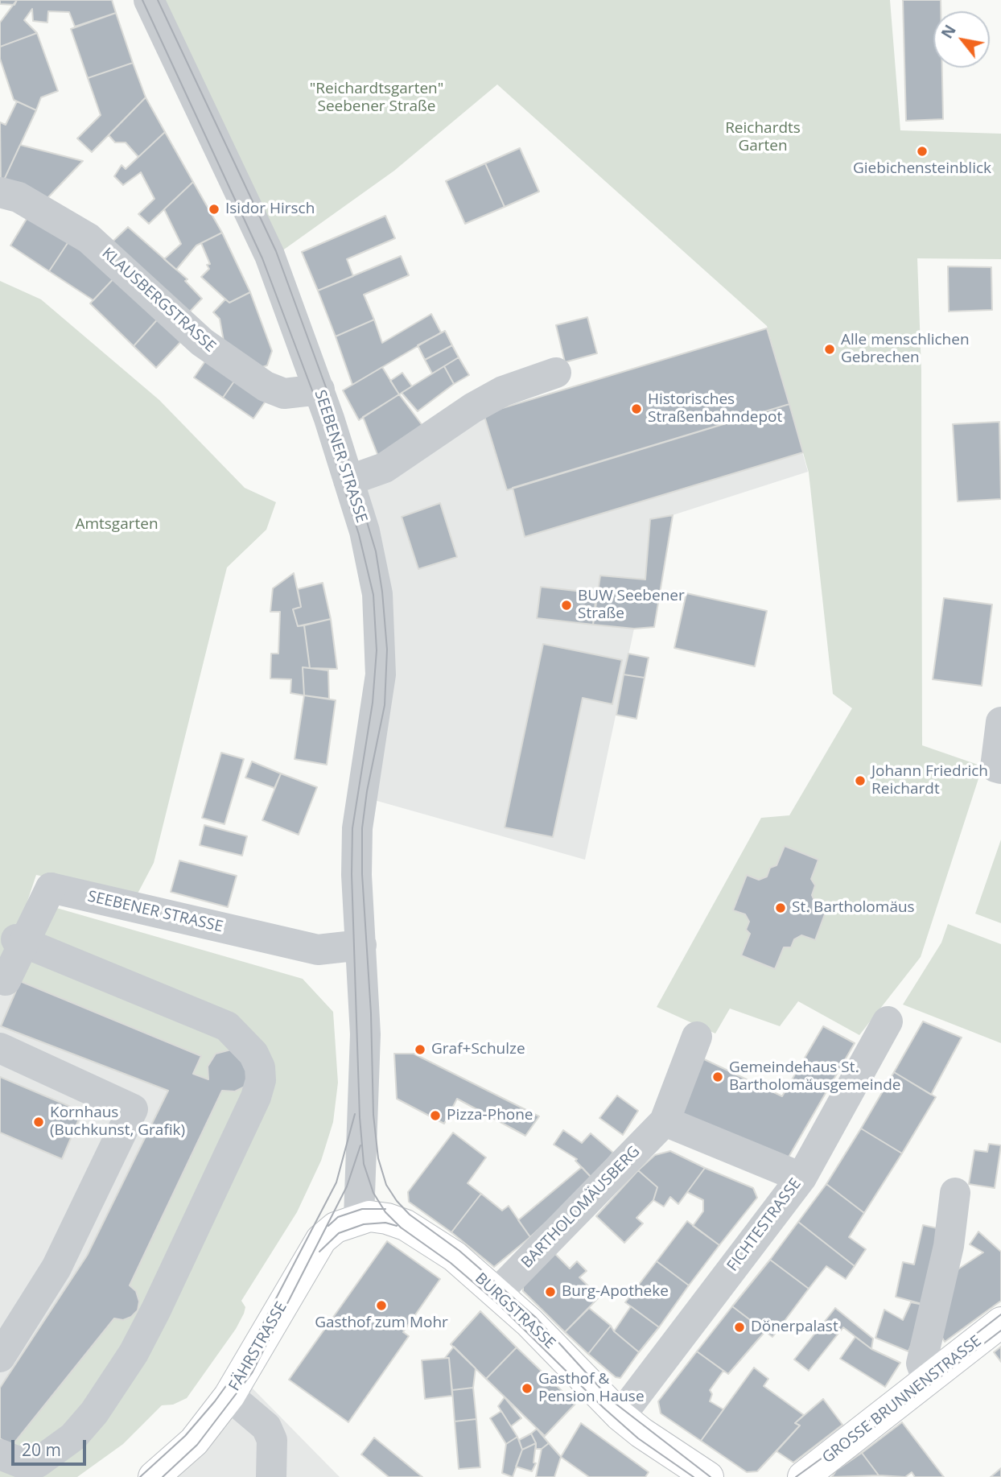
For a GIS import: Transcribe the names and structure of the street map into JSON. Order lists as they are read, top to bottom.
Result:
{
  "streets": {
    "main road": ["BURGSTRASSE", "FÄHRSTRASSE", "GROSSE BRUNNENSTRASSE"],
    "street": [
      "KLAUSBERGSTRASSE",
      "SEEBENER STRASSE",
      "BARTHOLOMÄUSBERG",
      "FICHTESTRASSE"
    ]
  },
  "crossings": [
    ["KLAUSBERGSTRASSE", "SEEBENER STRASSE"],
    ["SEEBENER STRASSE", "BURGSTRASSE"],
    ["SEEBENER STRASSE", "FÄHRSTRASSE"],
    ["BARTHOLOMÄUSBERG", "BURGSTRASSE"],
    ["FICHTESTRASSE", "BURGSTRASSE"],
    ["BURGSTRASSE", "FÄHRSTRASSE"]
  ],
  "parks": ["\"Reichardtsgarten\" Seebener Straße", "Reichardts Garten", "Amtsgarten"],
  "places": [
    "Giebichensteinblick",
    "Isidor Hirsch",
    "Alle menschlichen Gebrechen",
    "Historisches Straßenbahndepot",
    "BUW Seebener Straße",
    "Johann Friedrich Reichardt",
    "St. Bartholomäus",
    "Graf+Schulze",
    "Gemeindehaus St. Bartholomäusgemeinde",
    "Pizza-Phone",
    "Kornhaus (Buchkunst, Grafik)",
    "Burg-Apotheke",
    "Gasthof zum Mohr",
    "Dönerpalast",
    "Gasthof & Pension Hause"
  ],
  "scale_bar": "20 m",
  "north": "top left"
}
